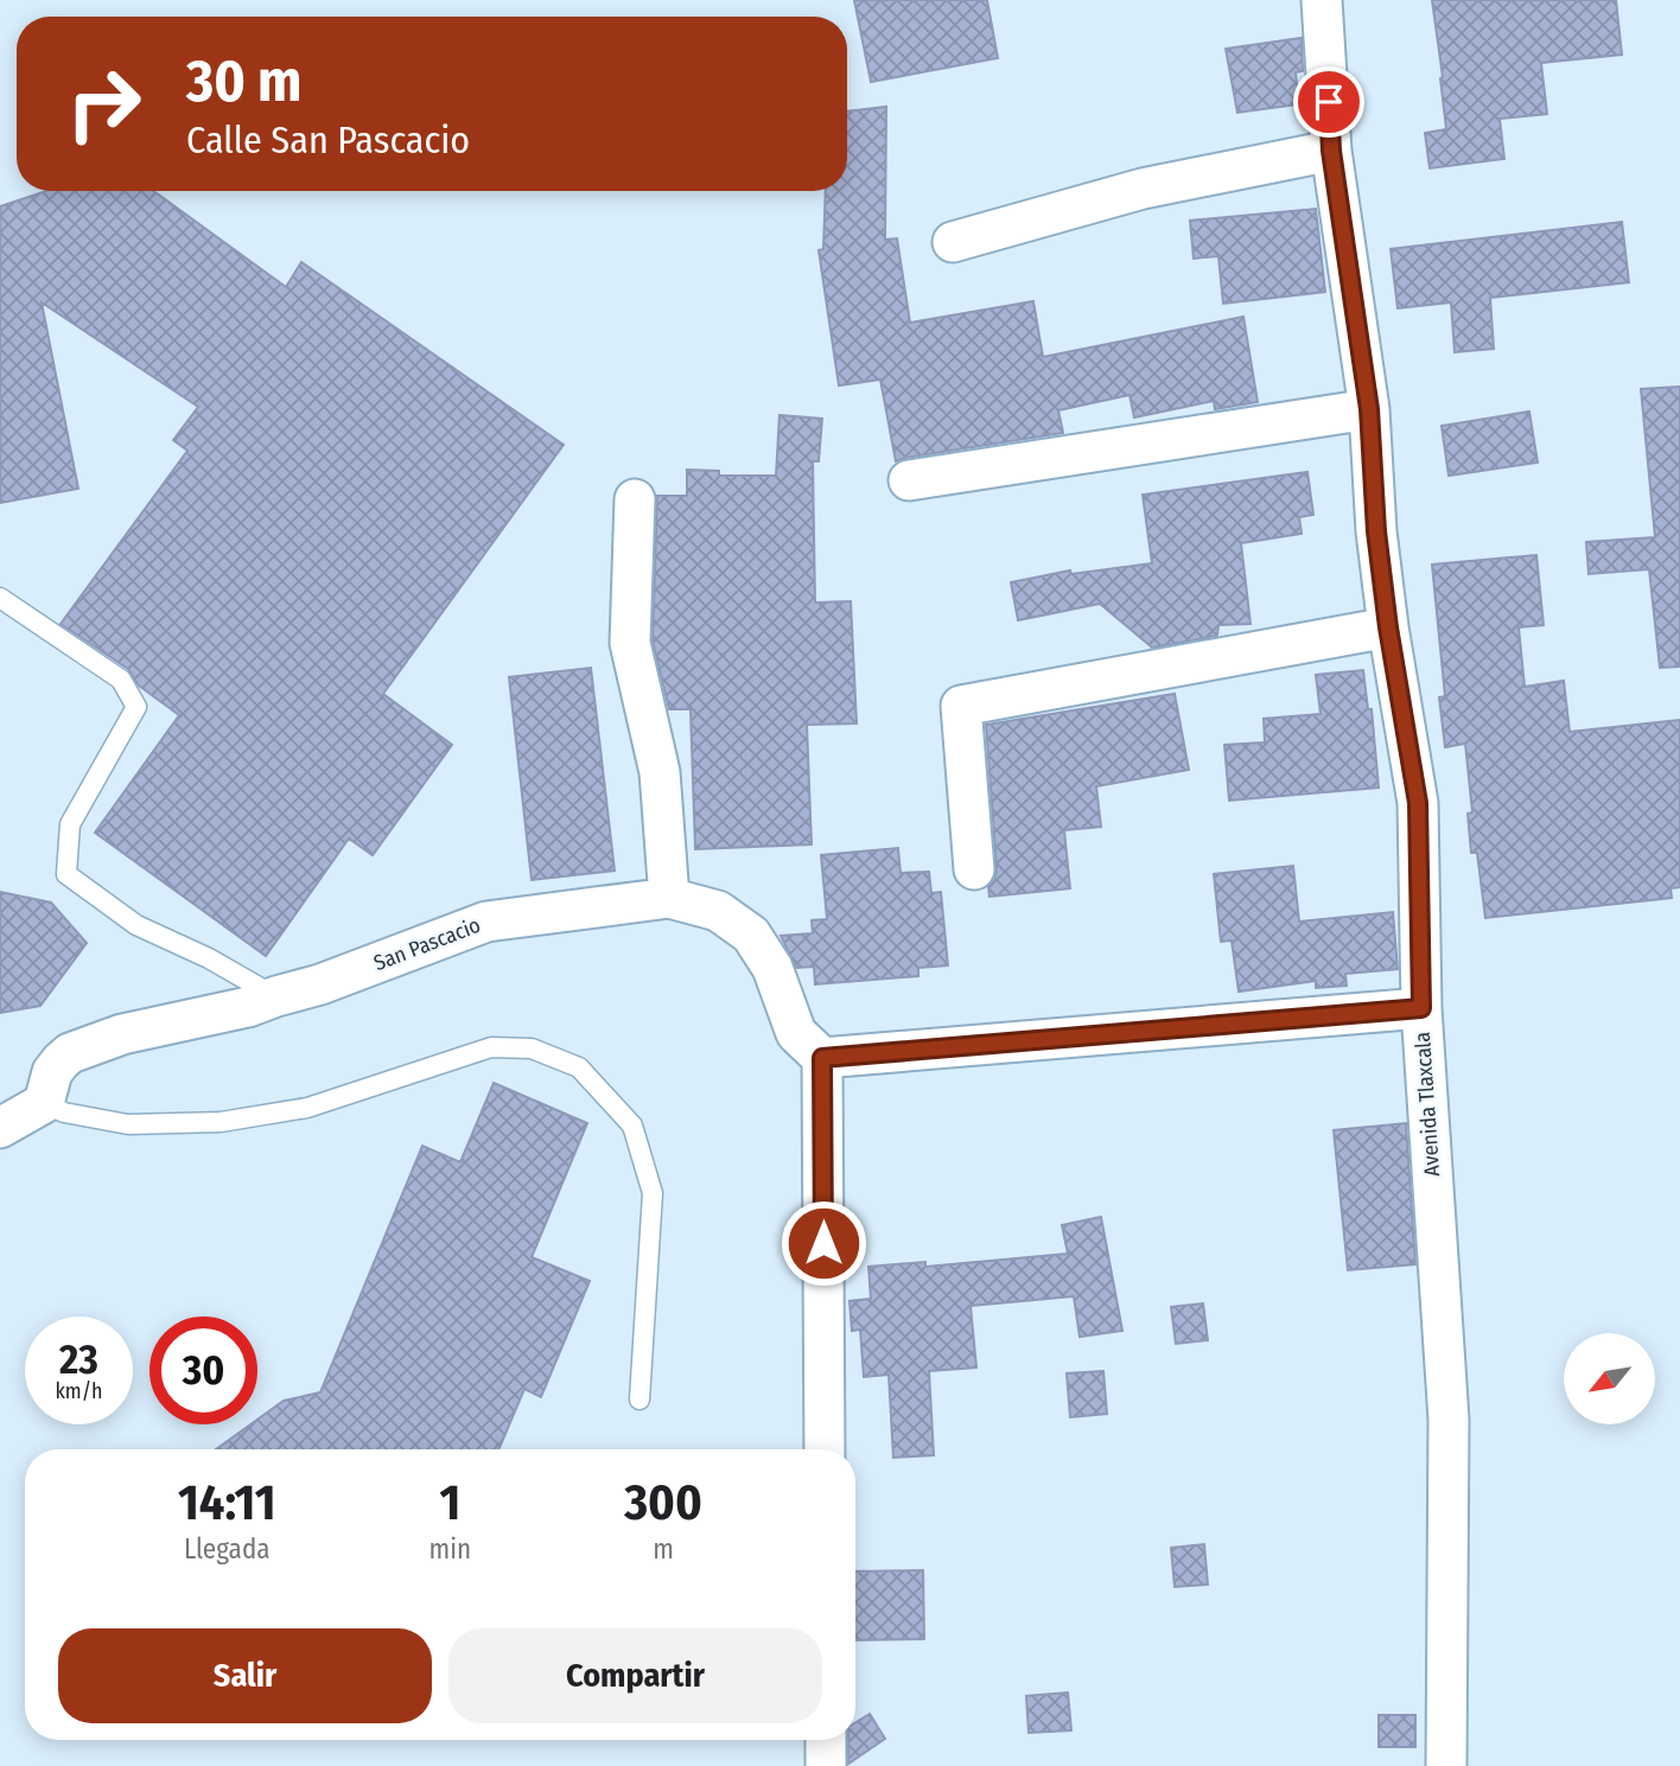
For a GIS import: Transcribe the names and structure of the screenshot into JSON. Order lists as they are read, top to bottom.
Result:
{
  "streets": {
    "street": ["San Pascacio", "Avenida Tlaxcala"]
  },
  "north": "bottom left",
  "page": {
    "turn": ["30 m", "Calle San Pascacio"],
    "speed": "23 km/h",
    "limit": "30",
    "eta": [
      "14:11",
      "Llegada",
      "1",
      "min",
      "300",
      "m"
    ],
    "buttons": ["Salir", "Compartir"]
  }
}
